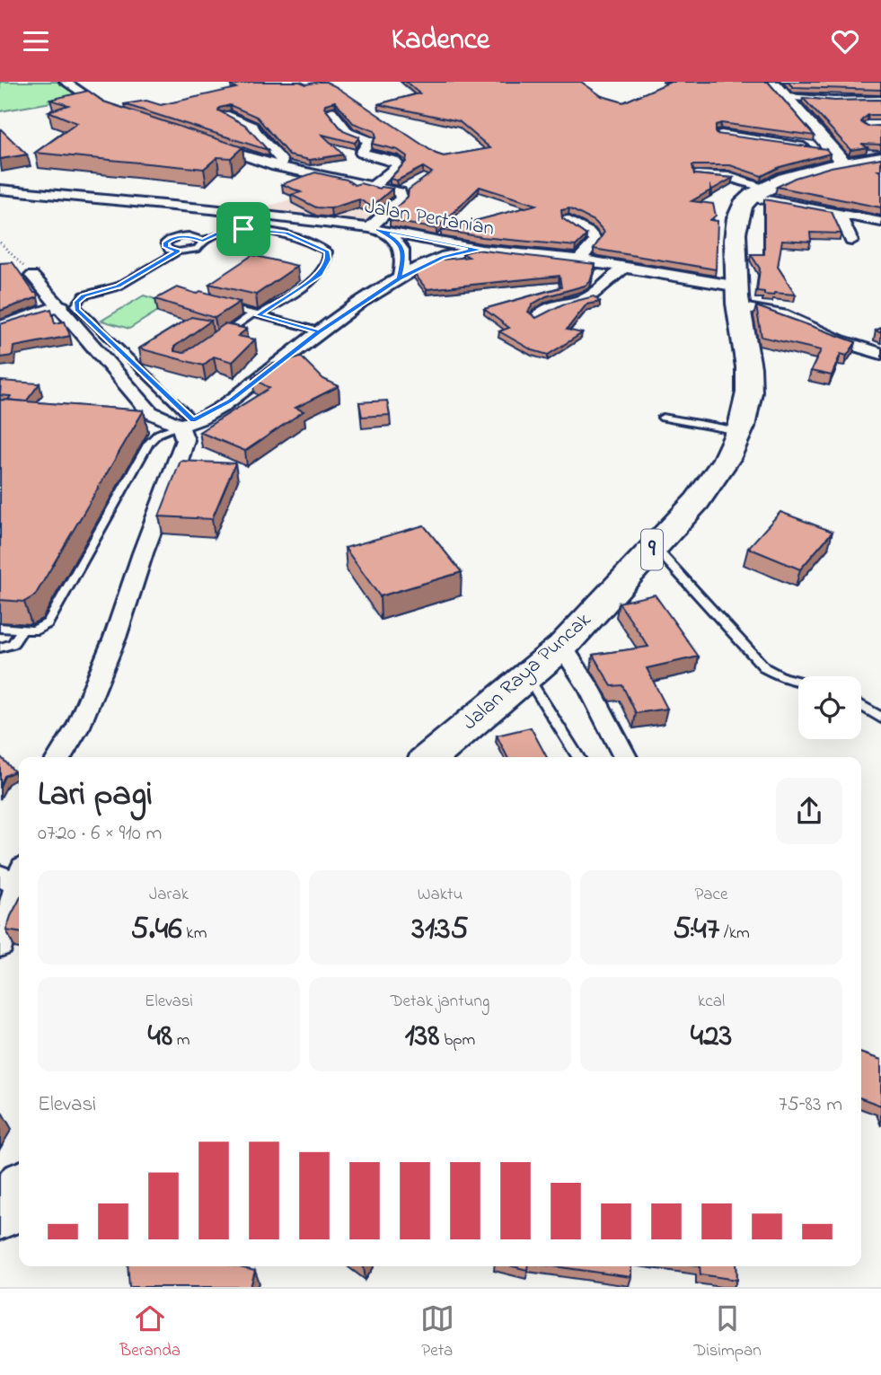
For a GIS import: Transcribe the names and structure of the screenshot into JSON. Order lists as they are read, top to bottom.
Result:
{
  "streets": {
    "highway": ["9", "Jalan Raya Puncak"],
    "street": ["Jalan Pertanian"]
  },
  "crossings": [
    ["Jalan Pertanian", "Jalan Raya Puncak"]
  ],
  "page": {
    "header": "Kadence",
    "heading": ["Lari pagi", "07:20 · 6 × 910 m"],
    "stats": [
      ["Jarak", "5.46 km"],
      ["Waktu", "31:35"],
      ["Pace", "5:47 /km"],
      ["Elevasi", "48 m"],
      ["Detak jantung", "138 bpm"],
      ["kcal", "423"]
    ],
    "chart": ["Elevasi", "75–83 m"],
    "tabs": ["Beranda", "Peta", "Disimpan"]
  }
}
